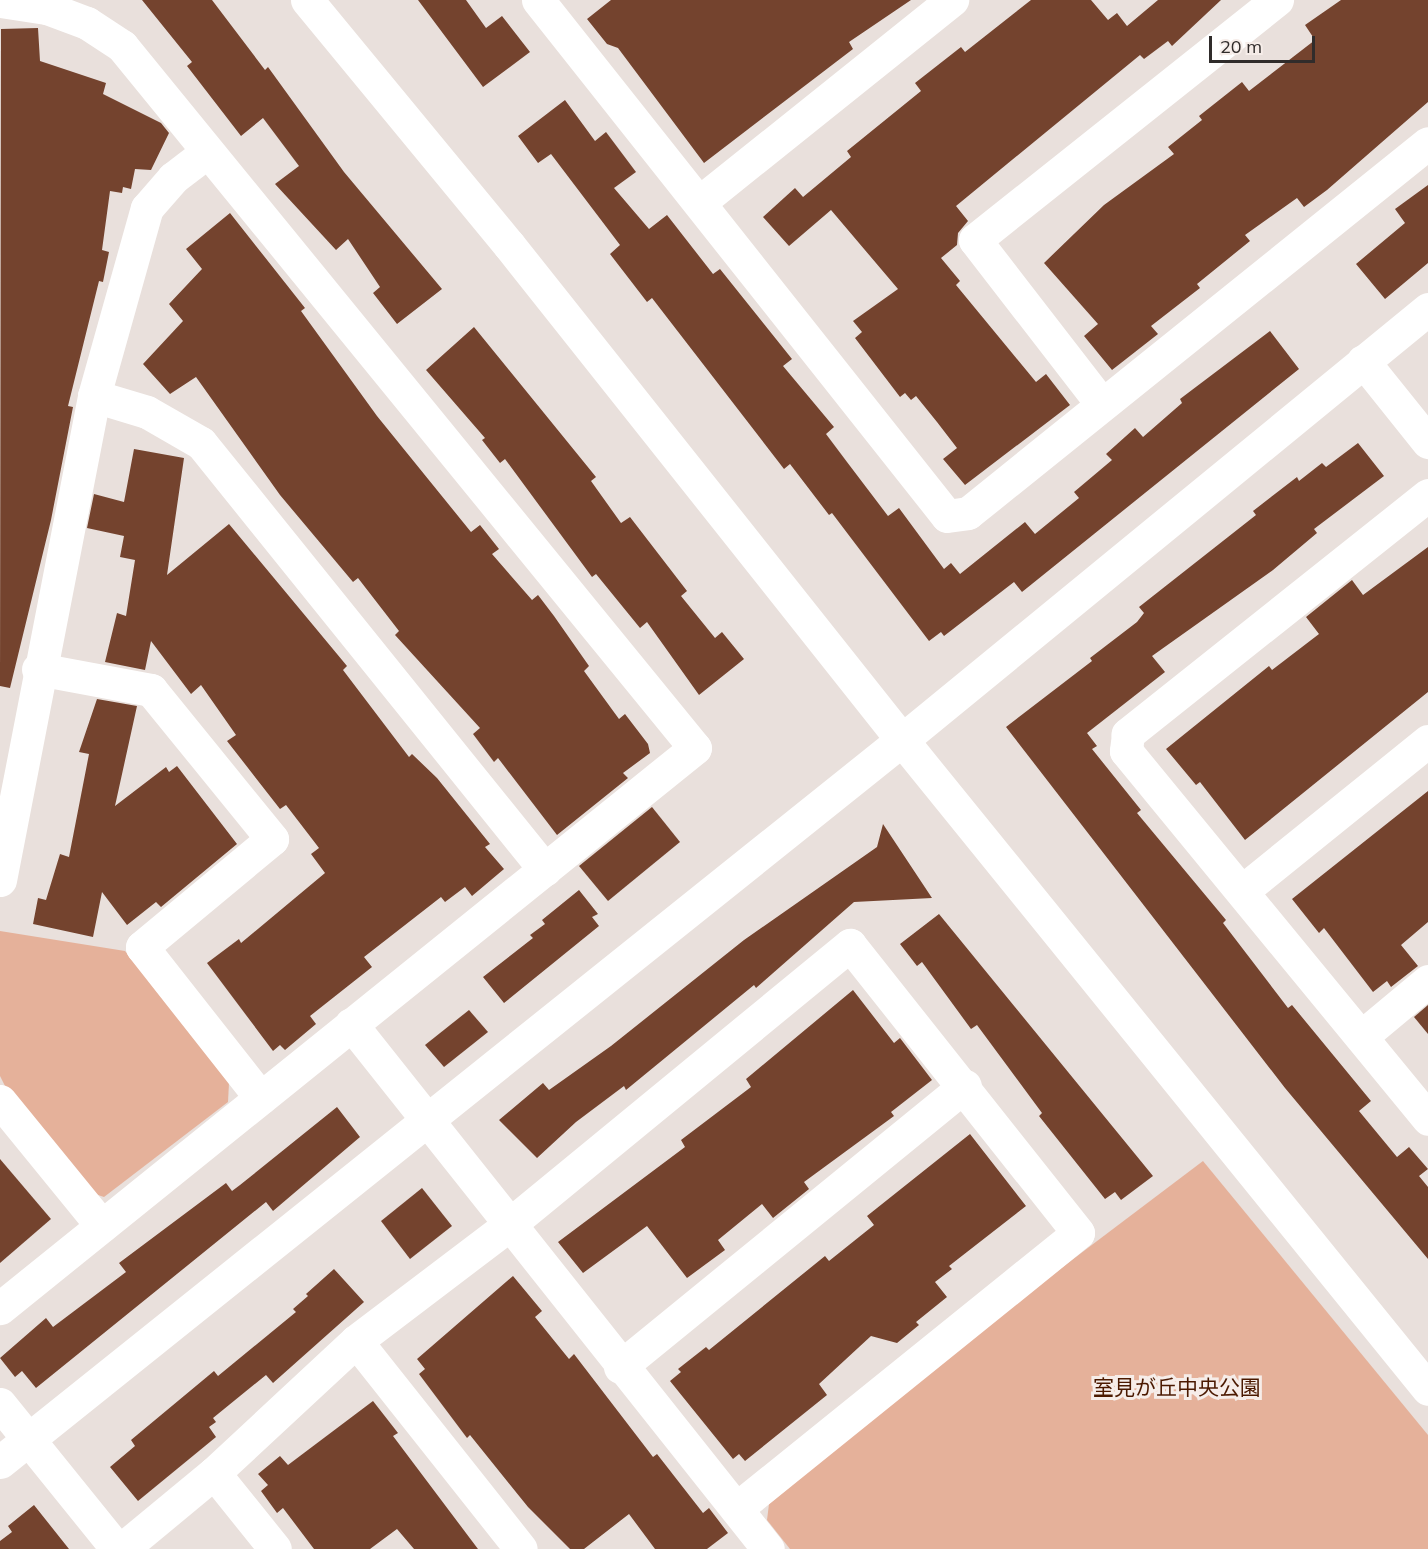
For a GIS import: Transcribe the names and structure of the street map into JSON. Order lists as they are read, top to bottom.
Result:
{
  "parks": ["室見が丘中央公園"],
  "scale_bar": "20 m"
}
